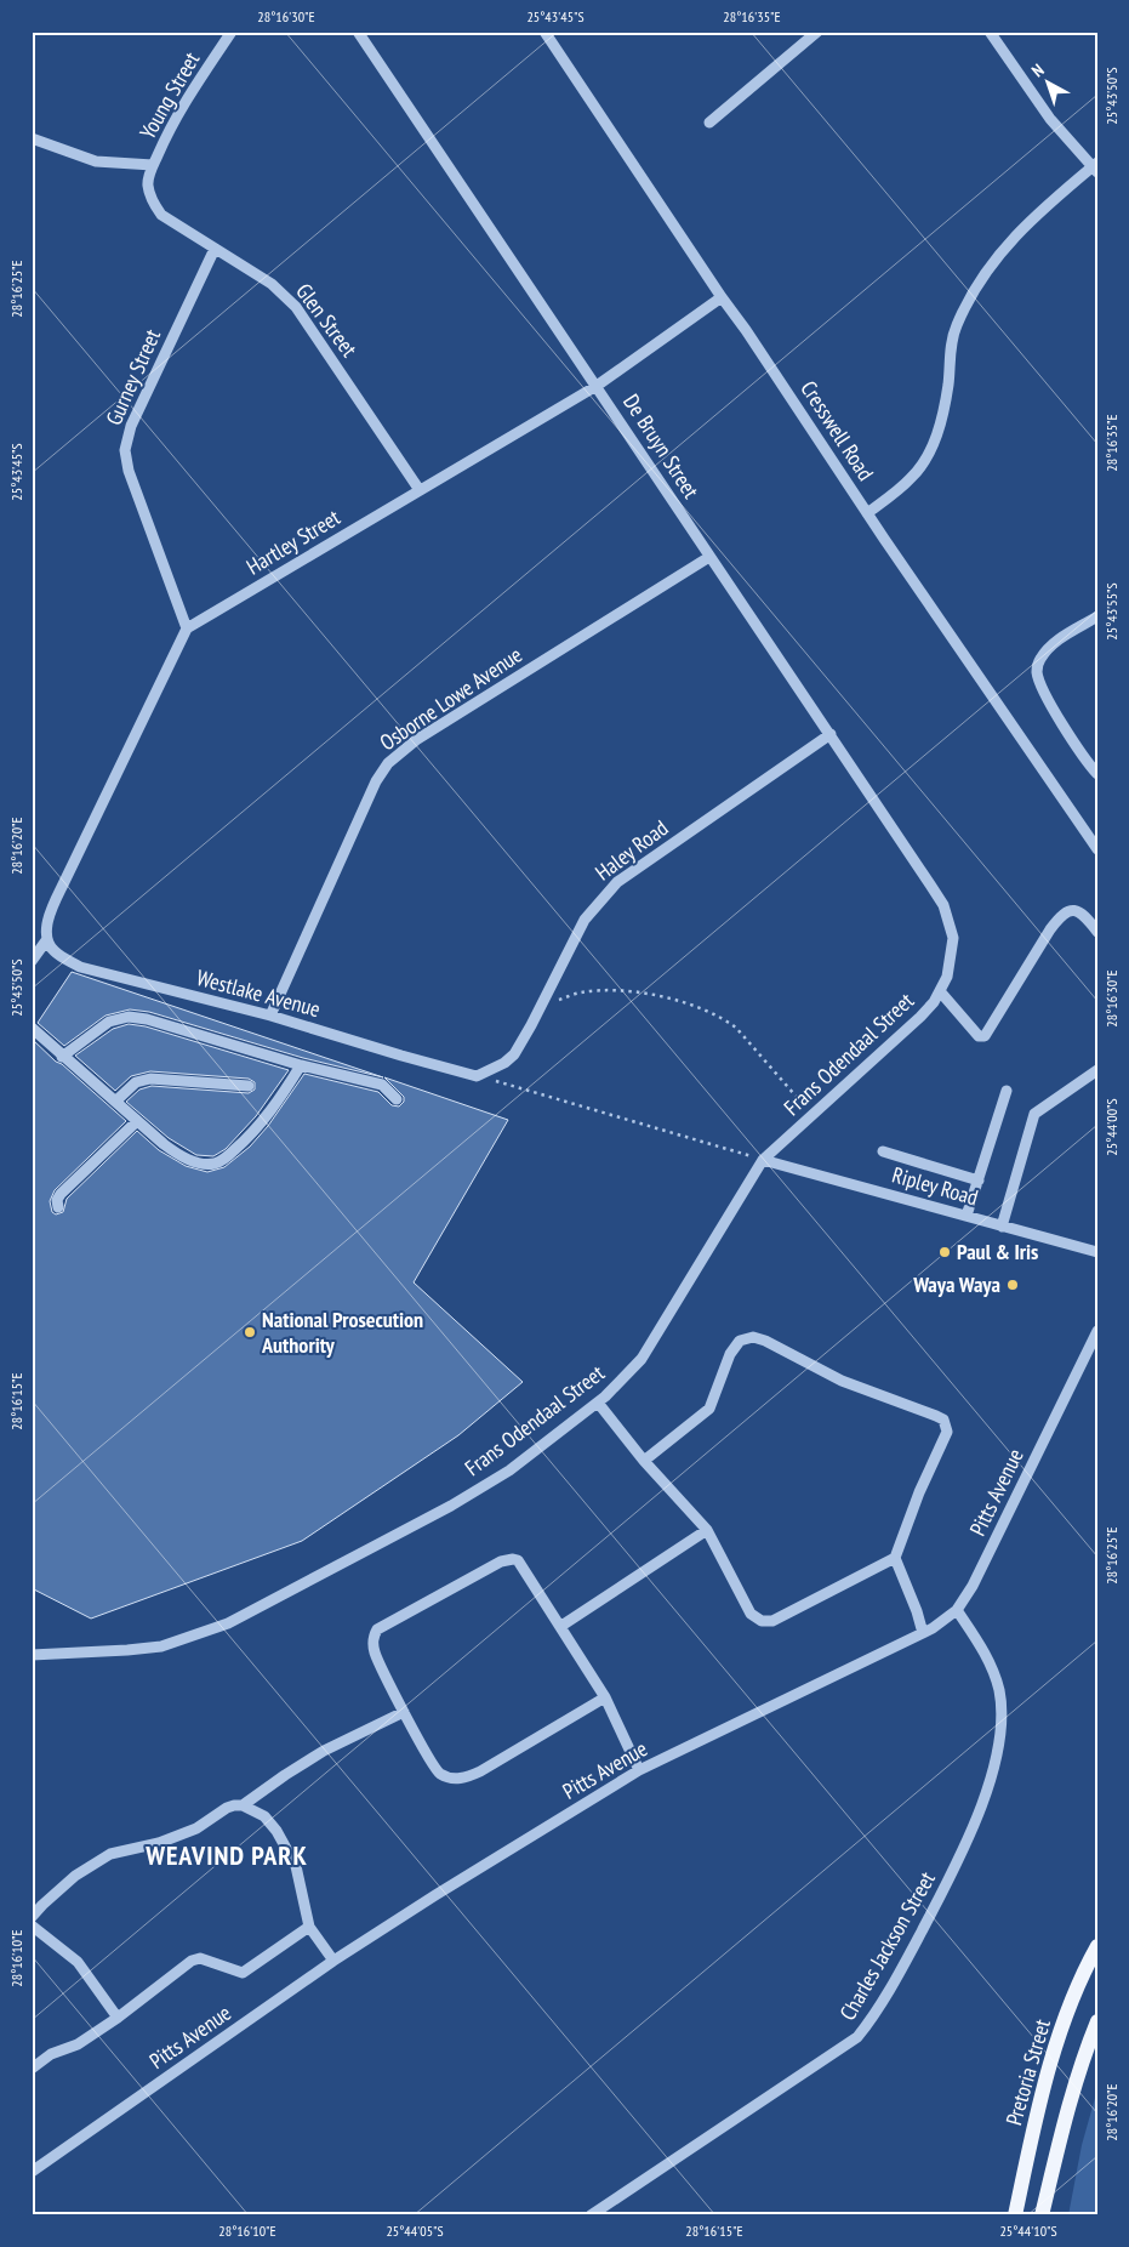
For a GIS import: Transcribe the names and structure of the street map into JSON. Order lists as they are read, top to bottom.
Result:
{
  "streets": {
    "main road": ["Pretoria Street"],
    "street": [
      "Young Street",
      "Glen Street",
      "Gurney Street",
      "Cresswell Road",
      "De Bruyn Street",
      "Hartley Street",
      "Osborne Lowe Avenue",
      "Haley Road",
      "Westlake Avenue",
      "Frans Odendaal Street",
      "Ripley Road",
      "Pitts Avenue",
      "Charles Jackson Street"
    ]
  },
  "crossings": [
    ["Young Street", "Glen Street"],
    ["Glen Street", "Gurney Street"],
    ["Glen Street", "Hartley Street"],
    ["Gurney Street", "Hartley Street"],
    ["Cresswell Road", "Hartley Street"],
    ["De Bruyn Street", "Hartley Street"],
    ["De Bruyn Street", "Osborne Lowe Avenue"],
    ["De Bruyn Street", "Haley Road"],
    ["De Bruyn Street", "Frans Odendaal Street"],
    ["Osborne Lowe Avenue", "Westlake Avenue"],
    ["Haley Road", "Westlake Avenue"],
    ["Frans Odendaal Street", "Ripley Road"],
    ["Pitts Avenue", "Charles Jackson Street"]
  ],
  "districts": ["WEAVIND PARK"],
  "places": ["Paul & Iris", "Waya Waya", "National Prosecution Authority"],
  "north": "top left",
  "coordinates": [
    "28°16'30\"E",
    "25°43'45\"S",
    "28°16'35\"E",
    "25°43'50\"S",
    "28°16'25\"E",
    "25°43'55\"S",
    "28°16'20\"E",
    "25°44'00\"S",
    "28°16'15\"E",
    "28°16'10\"E",
    "25°44'05\"S",
    "25°44'10\"S"
  ]
}
